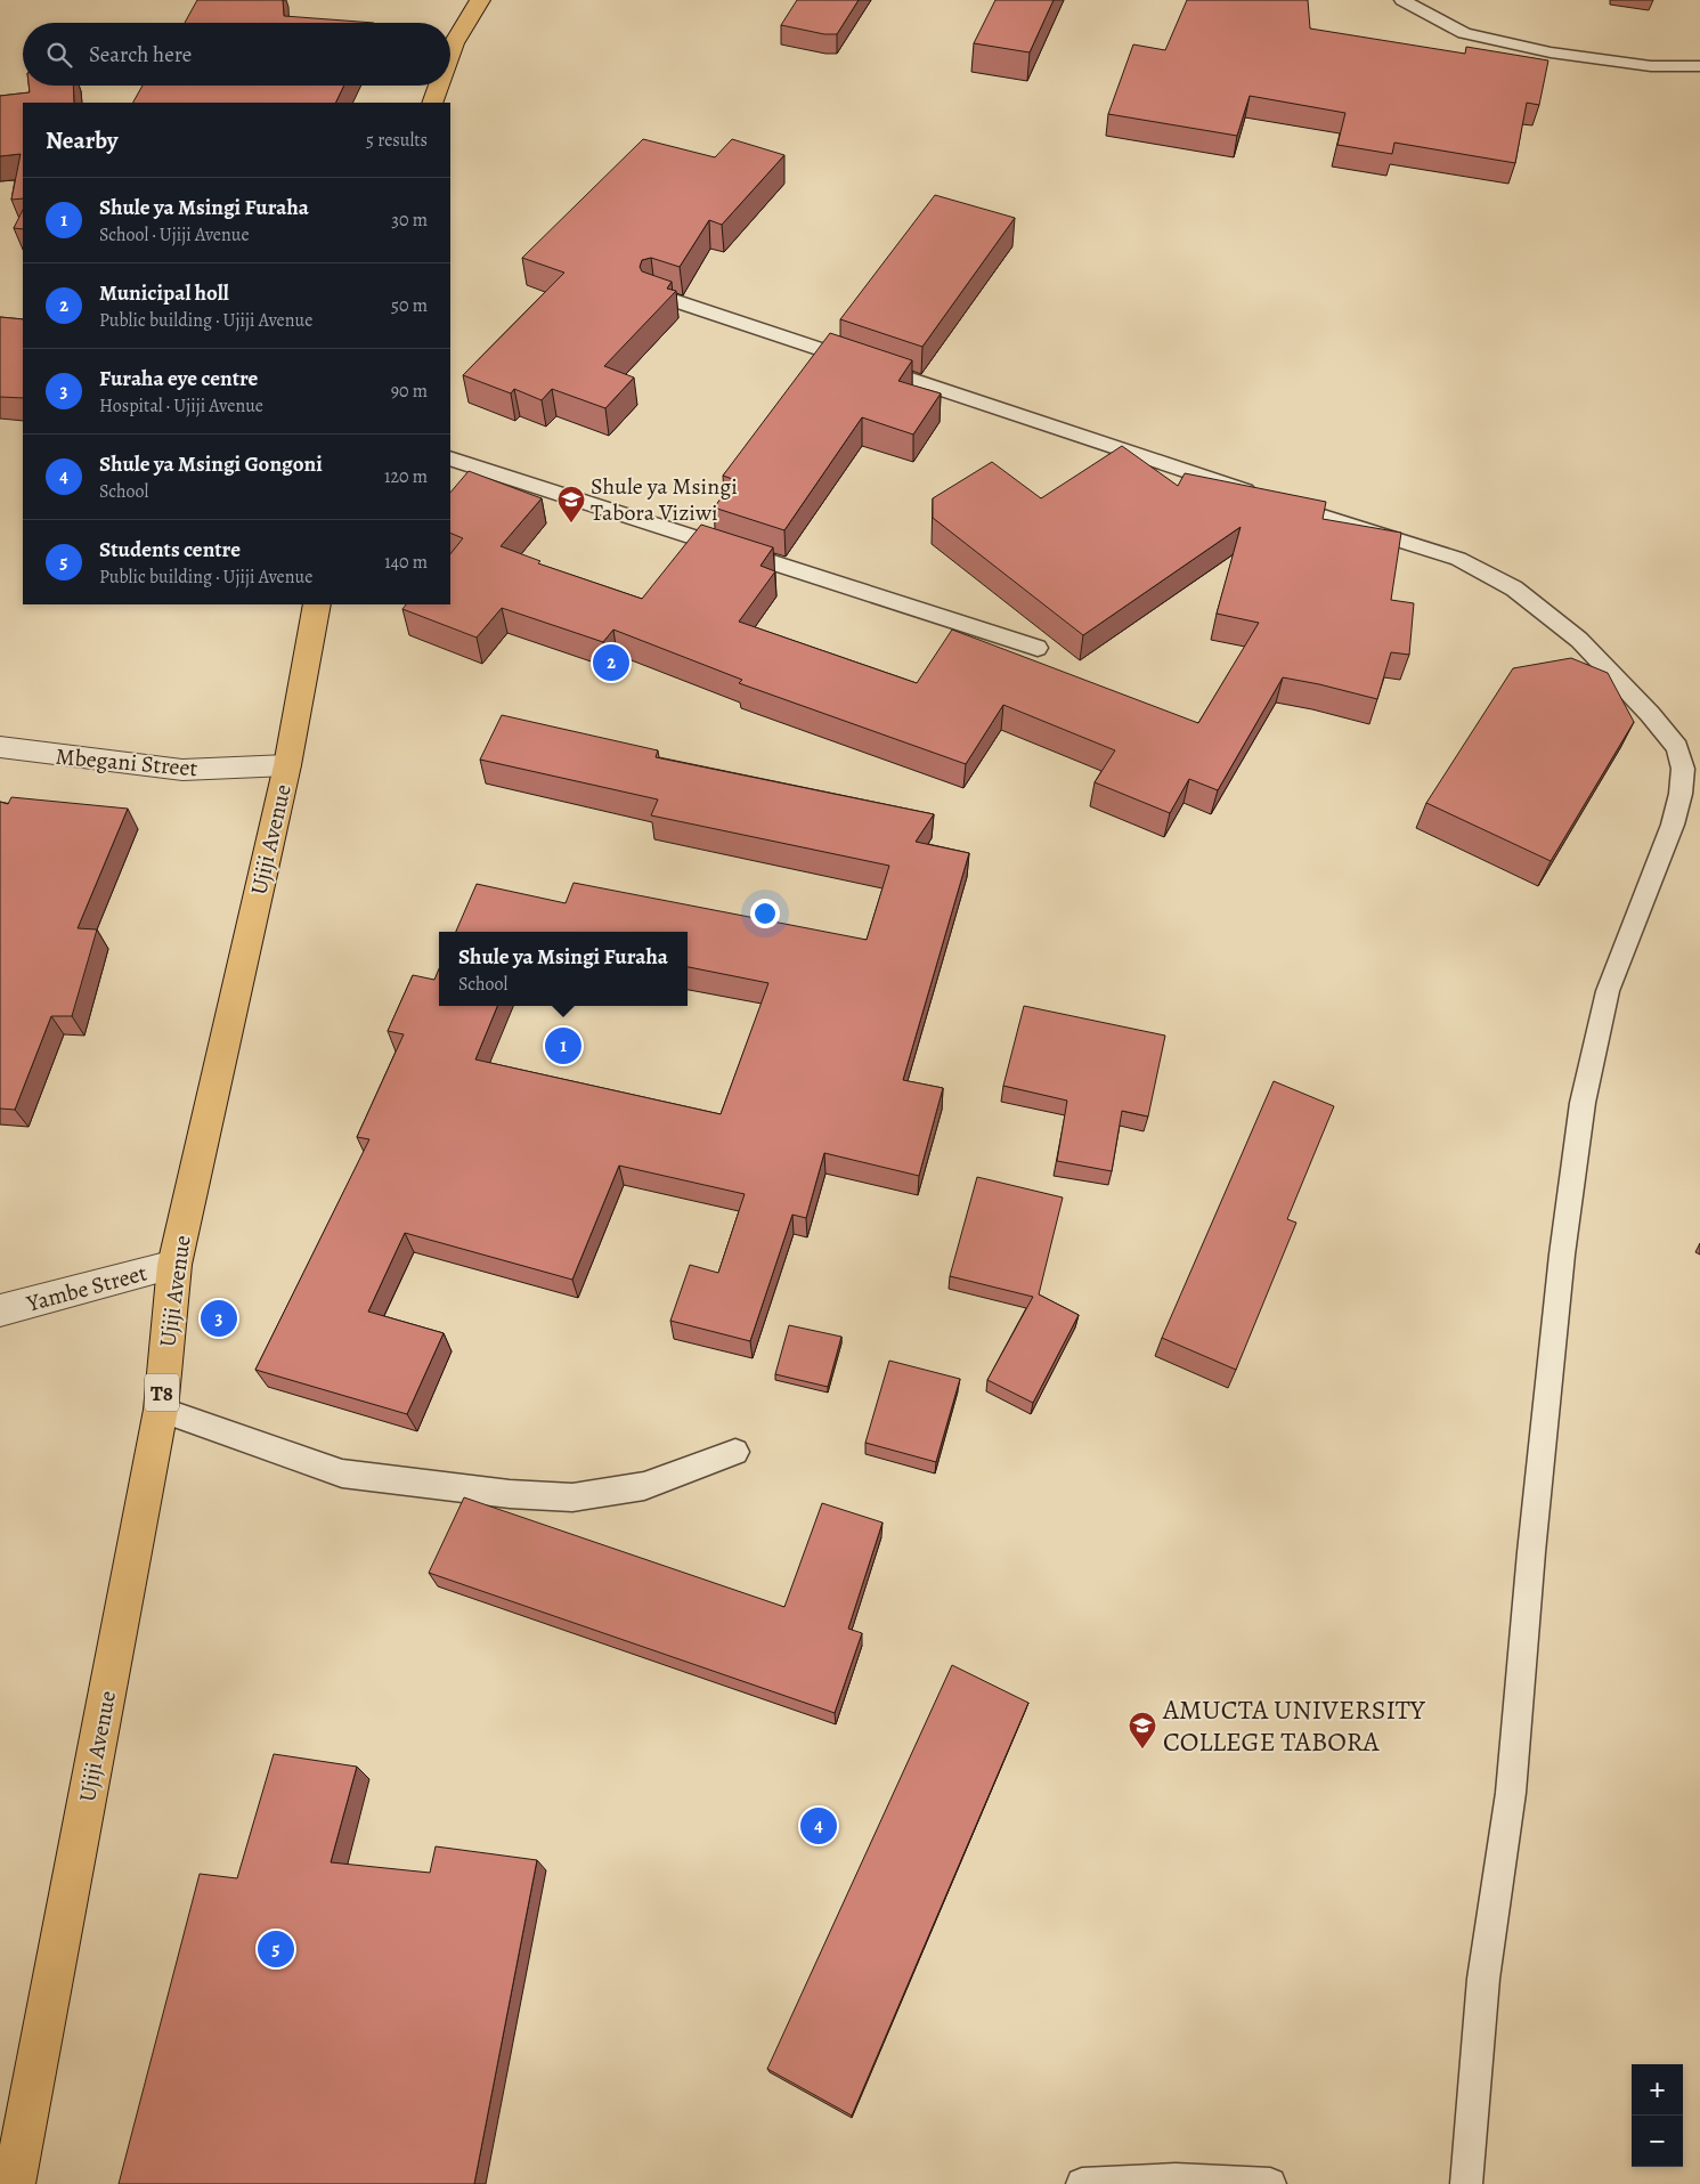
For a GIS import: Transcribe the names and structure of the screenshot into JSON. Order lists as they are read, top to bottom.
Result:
{
  "streets": {
    "highway": ["Ujiji Avenue", "T8"],
    "street": ["Mbegani Street", "Yambe Street"]
  },
  "crossings": [
    ["Mbegani Street", "Ujiji Avenue"],
    ["Ujiji Avenue", "Yambe Street"]
  ],
  "places": {
    "school or university": ["Shule ya Msingi Tabora Viziwi", "AMUCTA UNIVERSITY COLLEGE TABORA"]
  },
  "page": {
    "search": "Search here",
    "heading": ["Nearby", "5 results"],
    "list": [
      {
        "mark": "1",
        "name": "Shule ya Msingi Furaha",
        "note": "School · Ujiji Avenue",
        "value": "30 m"
      },
      {
        "mark": "2",
        "name": "Municipal holl",
        "note": "Public building · Ujiji Avenue",
        "value": "50 m"
      },
      {
        "mark": "3",
        "name": "Furaha eye centre",
        "note": "Hospital · Ujiji Avenue",
        "value": "90 m"
      },
      {
        "mark": "4",
        "name": "Shule ya Msingi Gongoni",
        "note": "School",
        "value": "120 m"
      },
      {
        "mark": "5",
        "name": "Students centre",
        "note": "Public building · Ujiji Avenue",
        "value": "140 m"
      }
    ],
    "pins": [
      "2",
      "1",
      "3",
      "4",
      "5"
    ],
    "popup": ["Shule ya Msingi Furaha", "School"],
    "map_buttons": ["+", "−"]
  }
}
